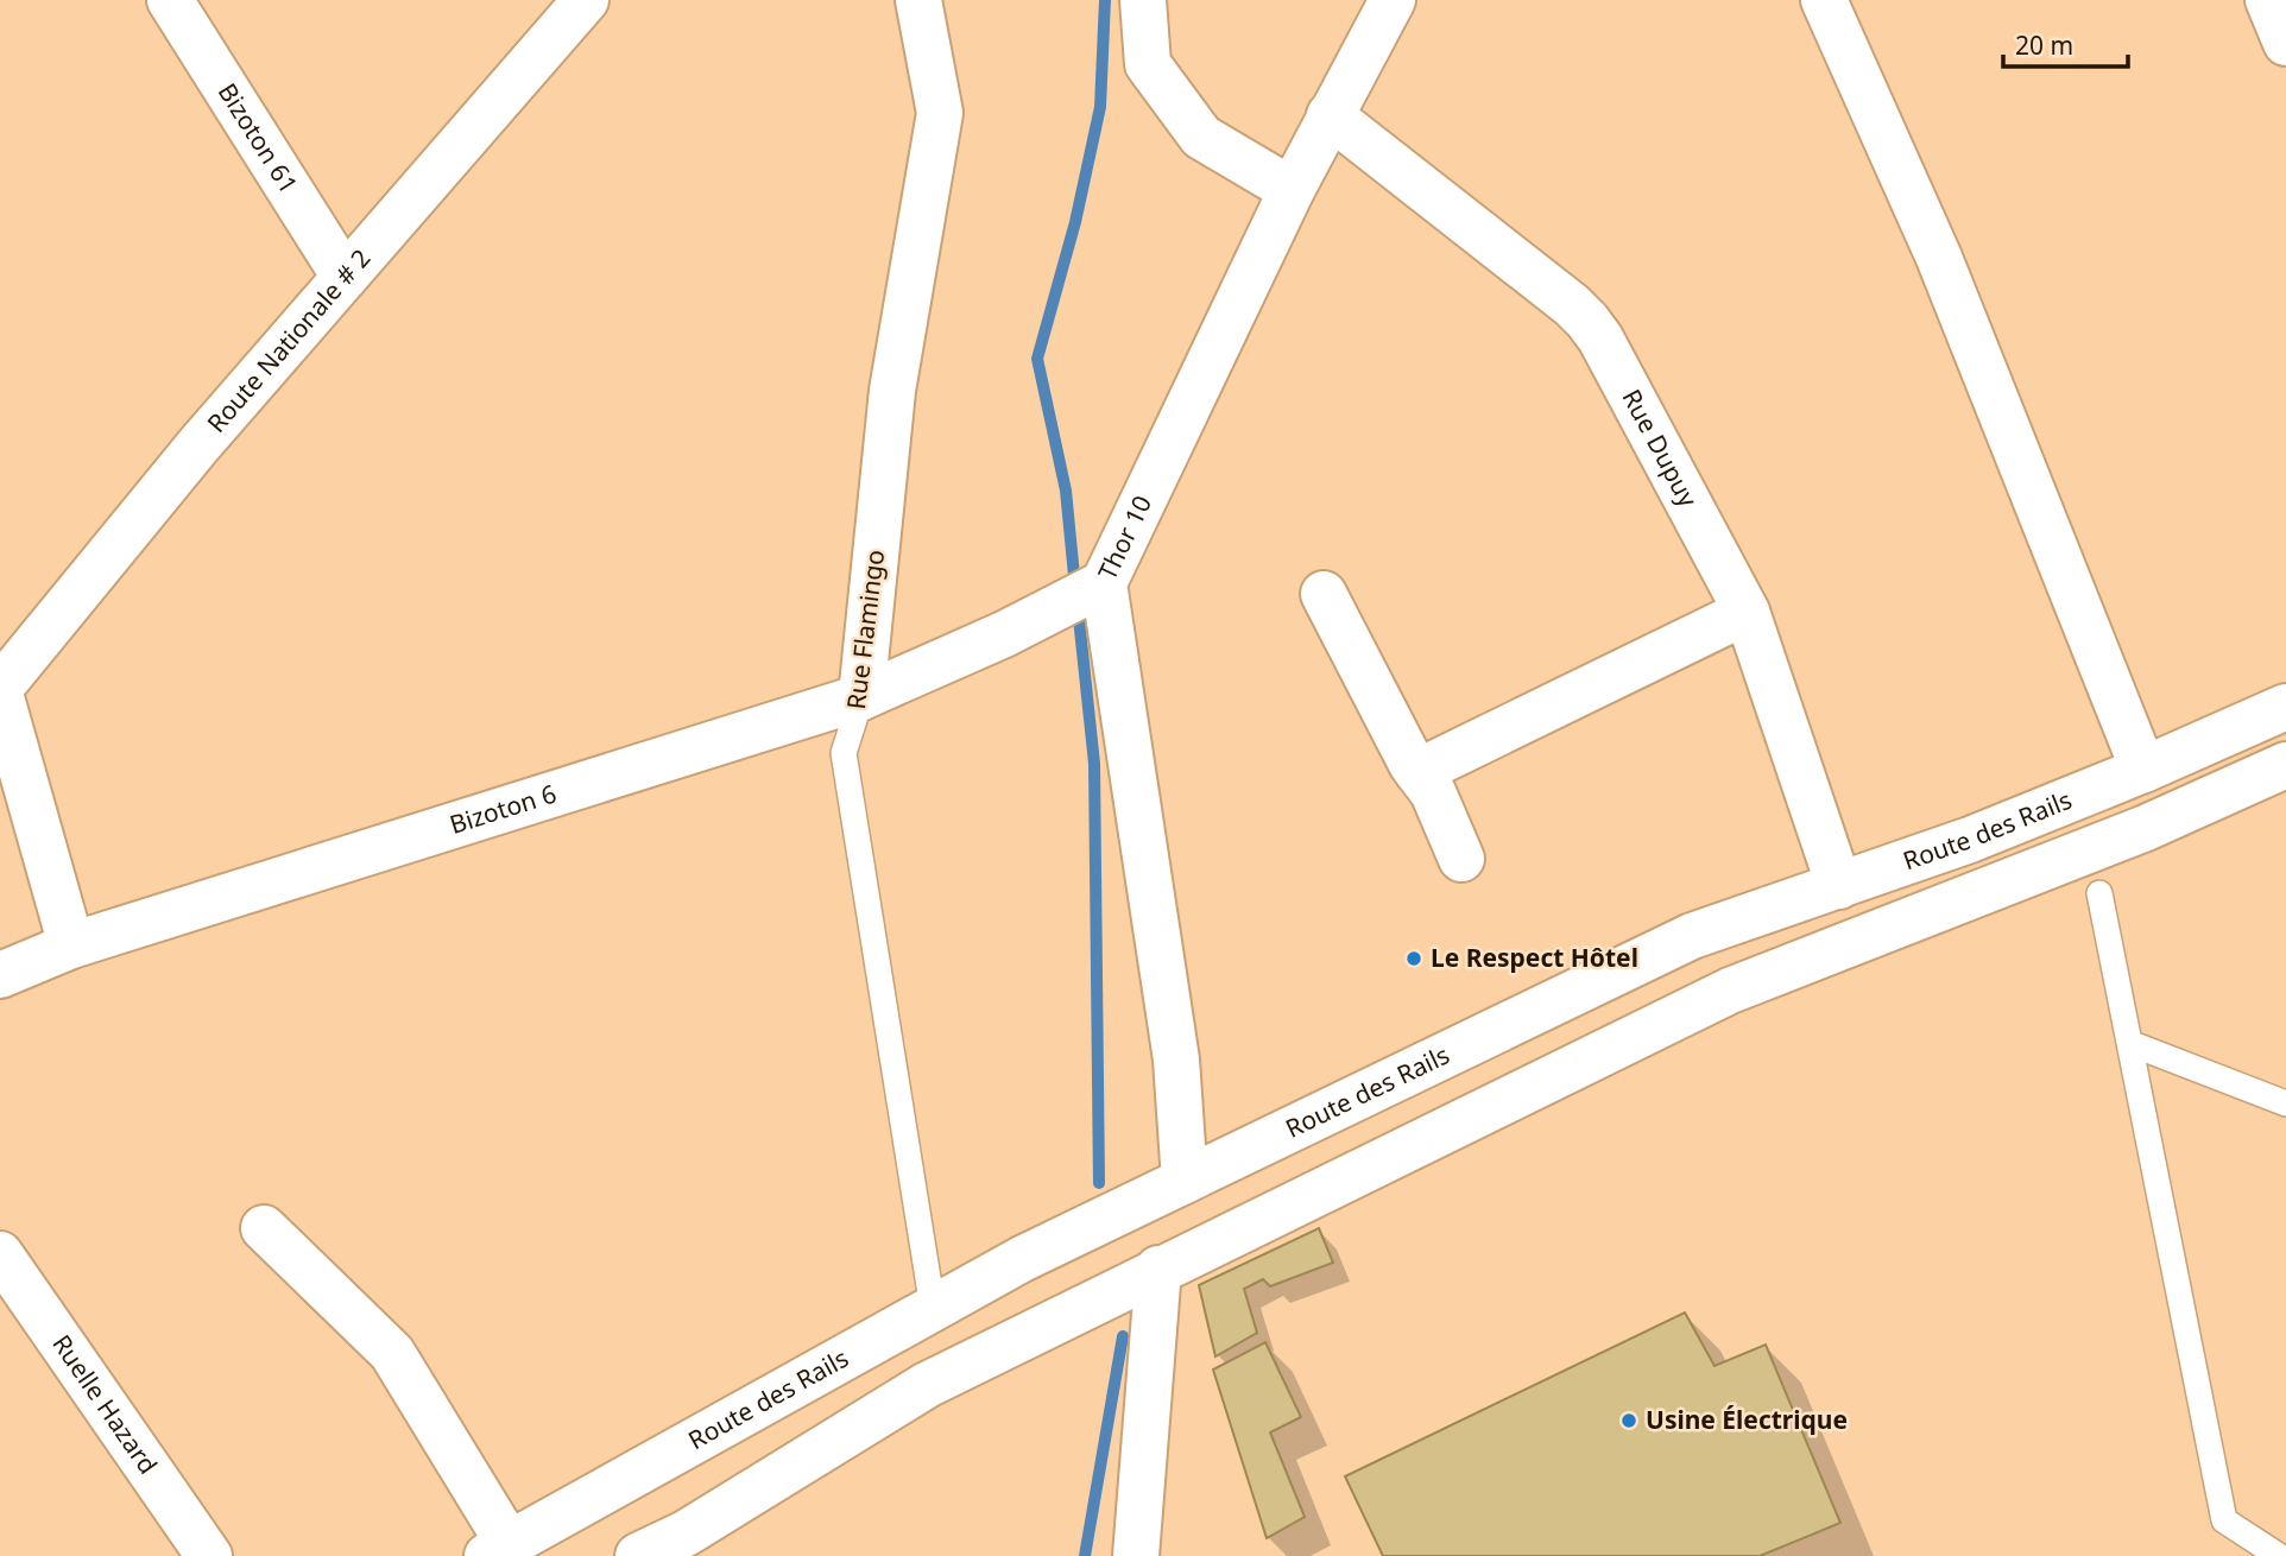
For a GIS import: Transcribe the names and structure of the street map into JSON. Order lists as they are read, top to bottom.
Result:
{
  "streets": {
    "street": [
      "Bizoton 61",
      "Route Nationale # 2",
      "Rue Dupuy",
      "Thor 10",
      "Rue Flamingo",
      "Bizoton 6",
      "Route des Rails",
      "Ruelle Hazard"
    ]
  },
  "crossings": [
    ["Bizoton 61", "Route Nationale # 2"],
    ["Rue Dupuy", "Thor 10"],
    ["Rue Dupuy", "Route des Rails"],
    ["Thor 10", "Bizoton 6"],
    ["Thor 10", "Route des Rails"],
    ["Rue Flamingo", "Bizoton 6"],
    ["Rue Flamingo", "Route des Rails"]
  ],
  "places": ["Le Respect Hôtel", "Usine Électrique"],
  "scale_bar": "20 m"
}
